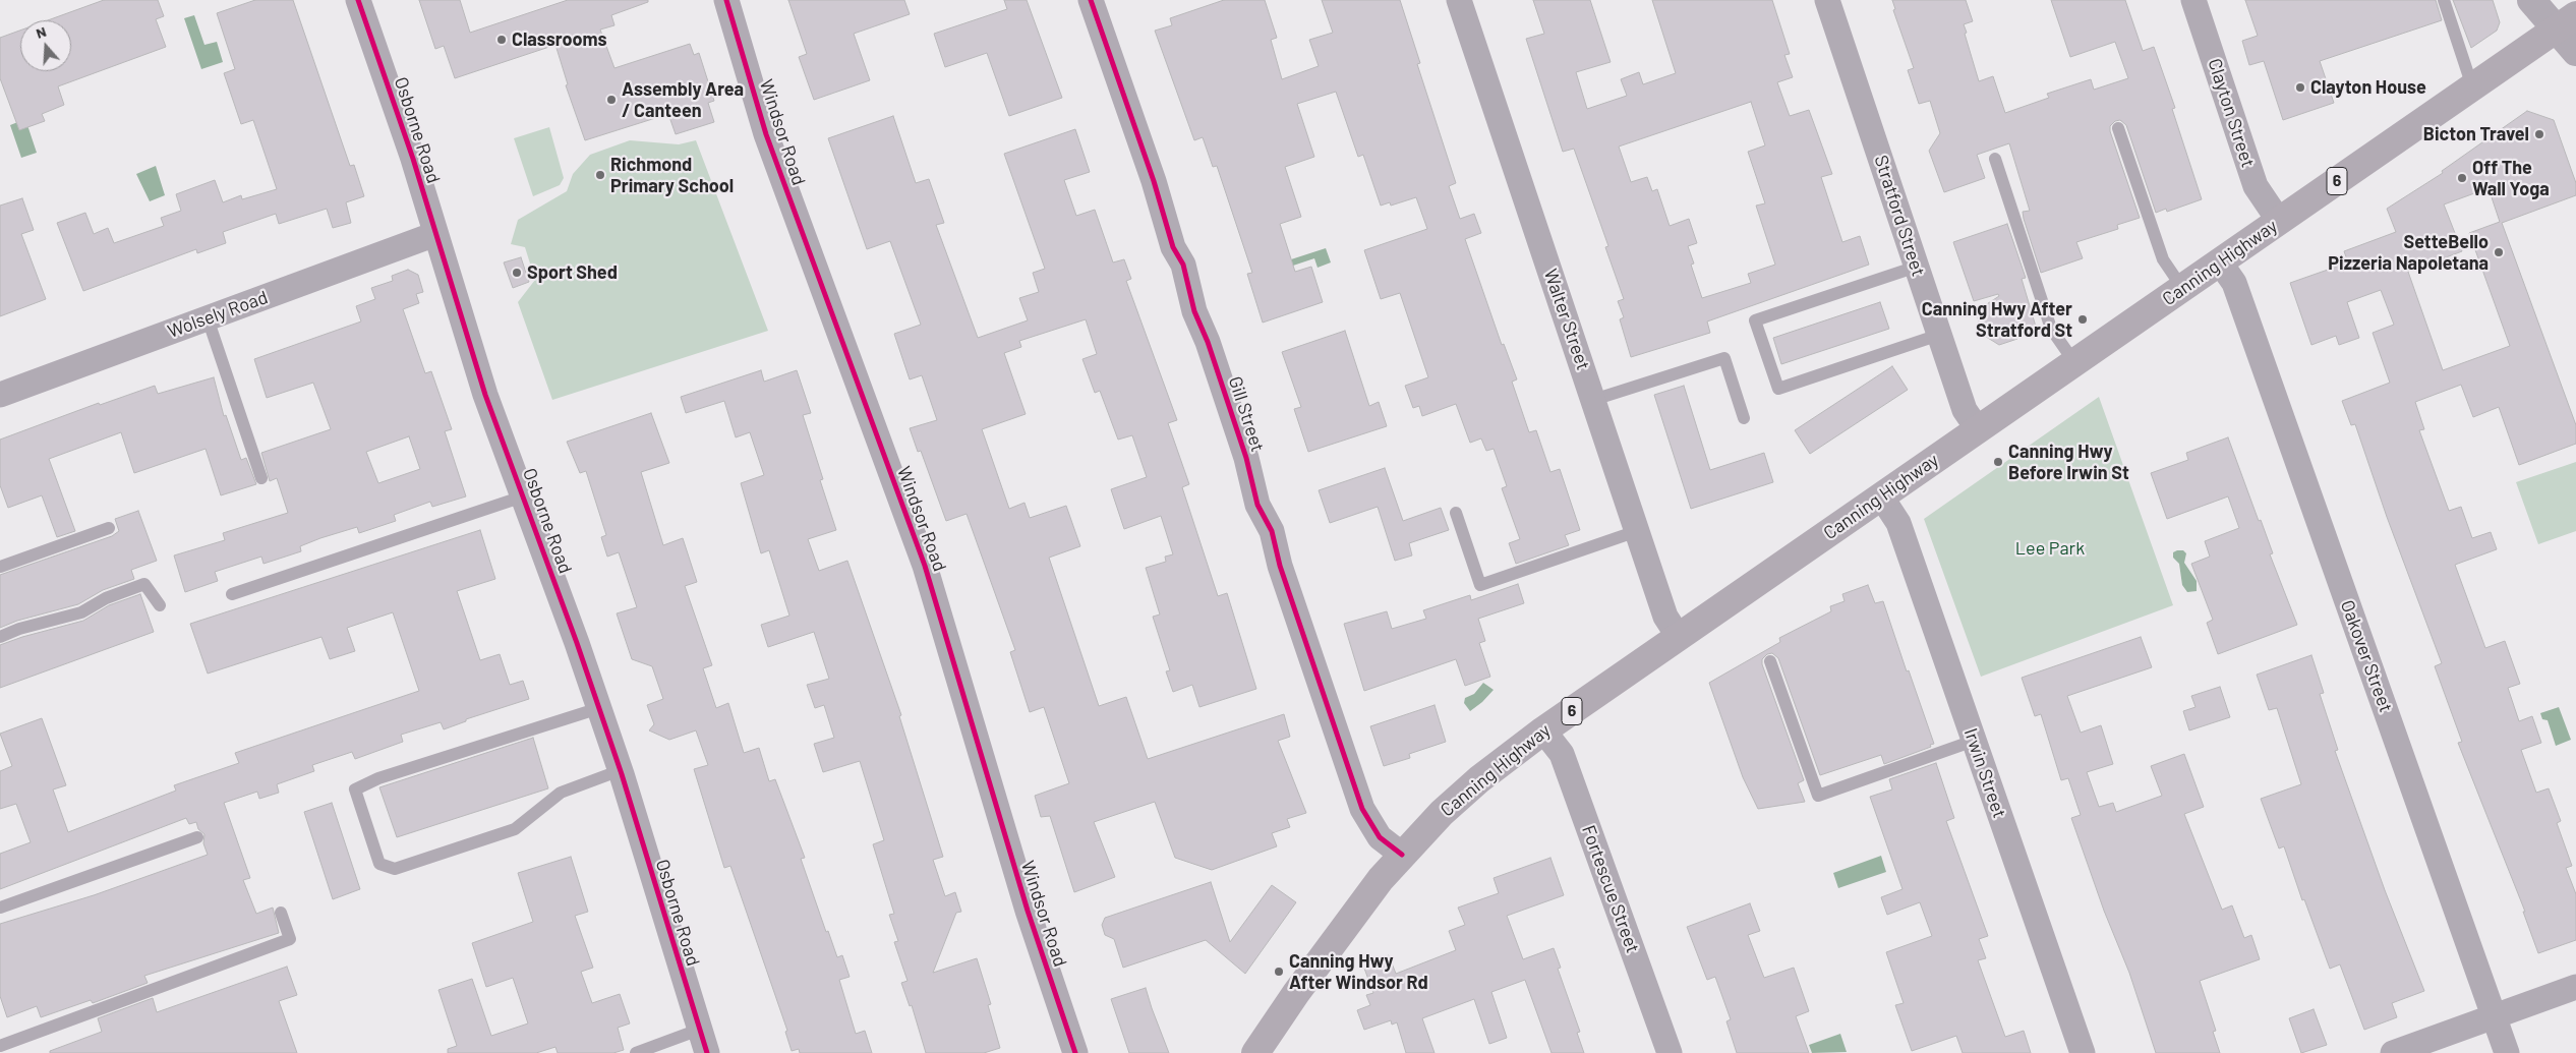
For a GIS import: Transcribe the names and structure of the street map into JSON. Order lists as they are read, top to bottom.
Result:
{
  "streets": {
    "highway": ["6", "Canning Highway"],
    "street": [
      "Clayton Street",
      "Osborne Road",
      "Windsor Road",
      "Stratford Street",
      "Wolsely Road",
      "Walter Street",
      "Gill Street",
      "Oakover Street",
      "Irwin Street",
      "Fortescue Street"
    ]
  },
  "crossings": [
    ["Clayton Street", "Canning Highway"],
    ["Osborne Road", "Wolsely Road"],
    ["Stratford Street", "Canning Highway"],
    ["Canning Highway", "Walter Street"],
    ["Canning Highway", "Gill Street"],
    ["Canning Highway", "Oakover Street"],
    ["Canning Highway", "Irwin Street"],
    ["Canning Highway", "Fortescue Street"]
  ],
  "parks": ["Lee Park"],
  "places": [
    "Classrooms",
    "Clayton House",
    "Assembly Area / Canteen",
    "Bicton Travel",
    "Richmond Primary School",
    "Off The Wall Yoga",
    "SetteBello Pizzeria Napoletana",
    "Sport Shed",
    "Canning Hwy After Stratford St",
    "Canning Hwy Before Irwin St",
    "Canning Hwy After Windsor Rd"
  ],
  "north": "top"
}
